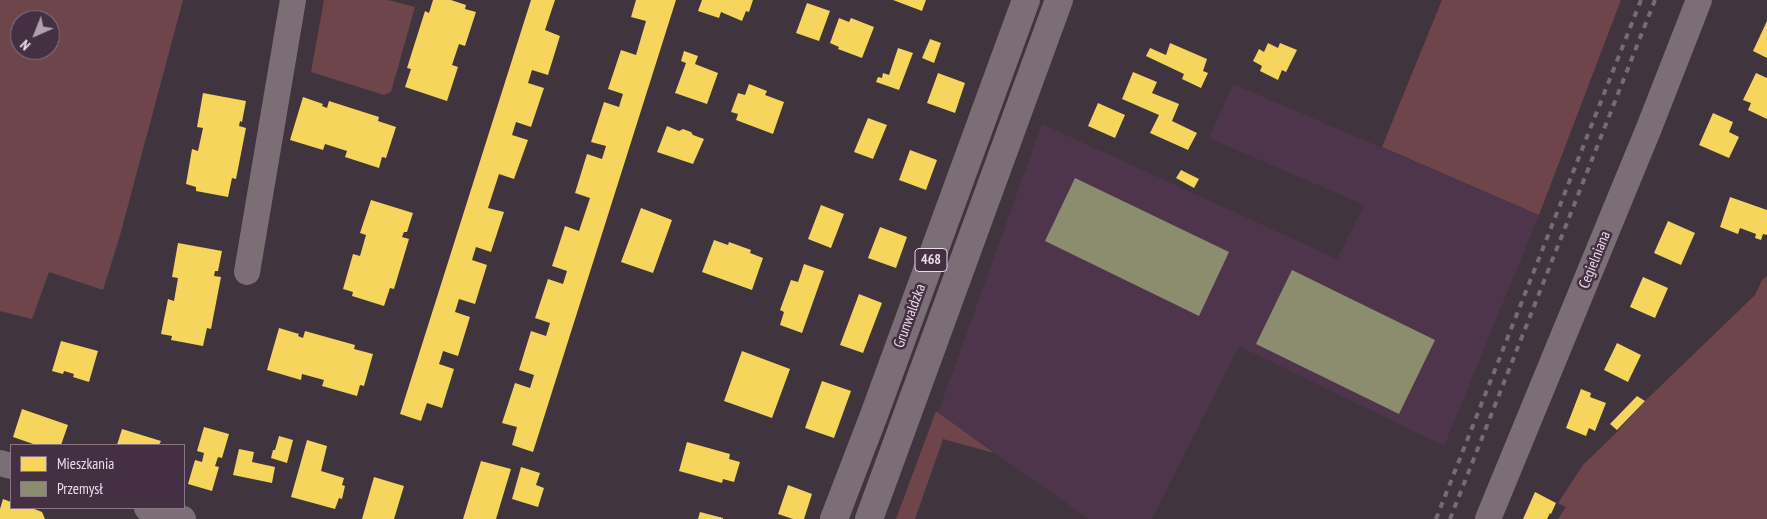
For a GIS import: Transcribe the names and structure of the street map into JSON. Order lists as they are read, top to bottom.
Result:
{
  "streets": {
    "main road": ["468", "Grunwaldzka"],
    "street": ["Cegielniana"]
  },
  "legend": ["Mieszkania", "Przemysł"],
  "north": "bottom left"
}
